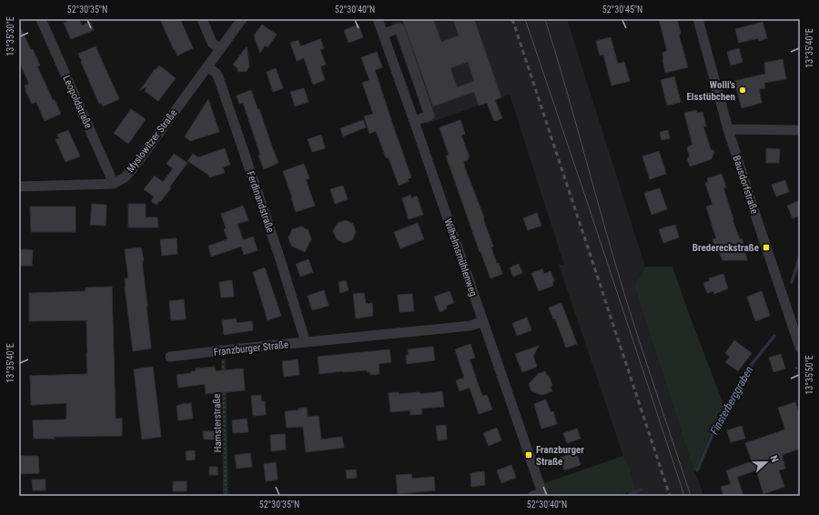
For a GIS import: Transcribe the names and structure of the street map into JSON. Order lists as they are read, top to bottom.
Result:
{
  "streets": {
    "street": [
      "Leopoldstraße",
      "Myslowitzer Straße",
      "Bausdorfstraße",
      "Ferdinandstraße",
      "Wilhelmsmühlenweg",
      "Franzburger Straße"
    ],
    "path": ["Hamsterstraße"]
  },
  "crossings": [
    ["Leopoldstraße", "Myslowitzer Straße"],
    ["Myslowitzer Straße", "Ferdinandstraße"],
    ["Ferdinandstraße", "Franzburger Straße"],
    ["Wilhelmsmühlenweg", "Franzburger Straße"],
    ["Franzburger Straße", "Hamsterstraße"]
  ],
  "water": ["Finsterberggraben"],
  "places": {
    "other": ["Wolli's Eisstübchen"],
    "transit": ["Bredereckstraße", "Franzburger Straße"]
  },
  "north": "right",
  "coordinates": [
    "52°30'35\"N",
    "52°30'40\"N",
    "52°30'45\"N",
    "13°35'30\"E",
    "13°35'40\"E",
    "13°35'50\"E"
  ]
}
